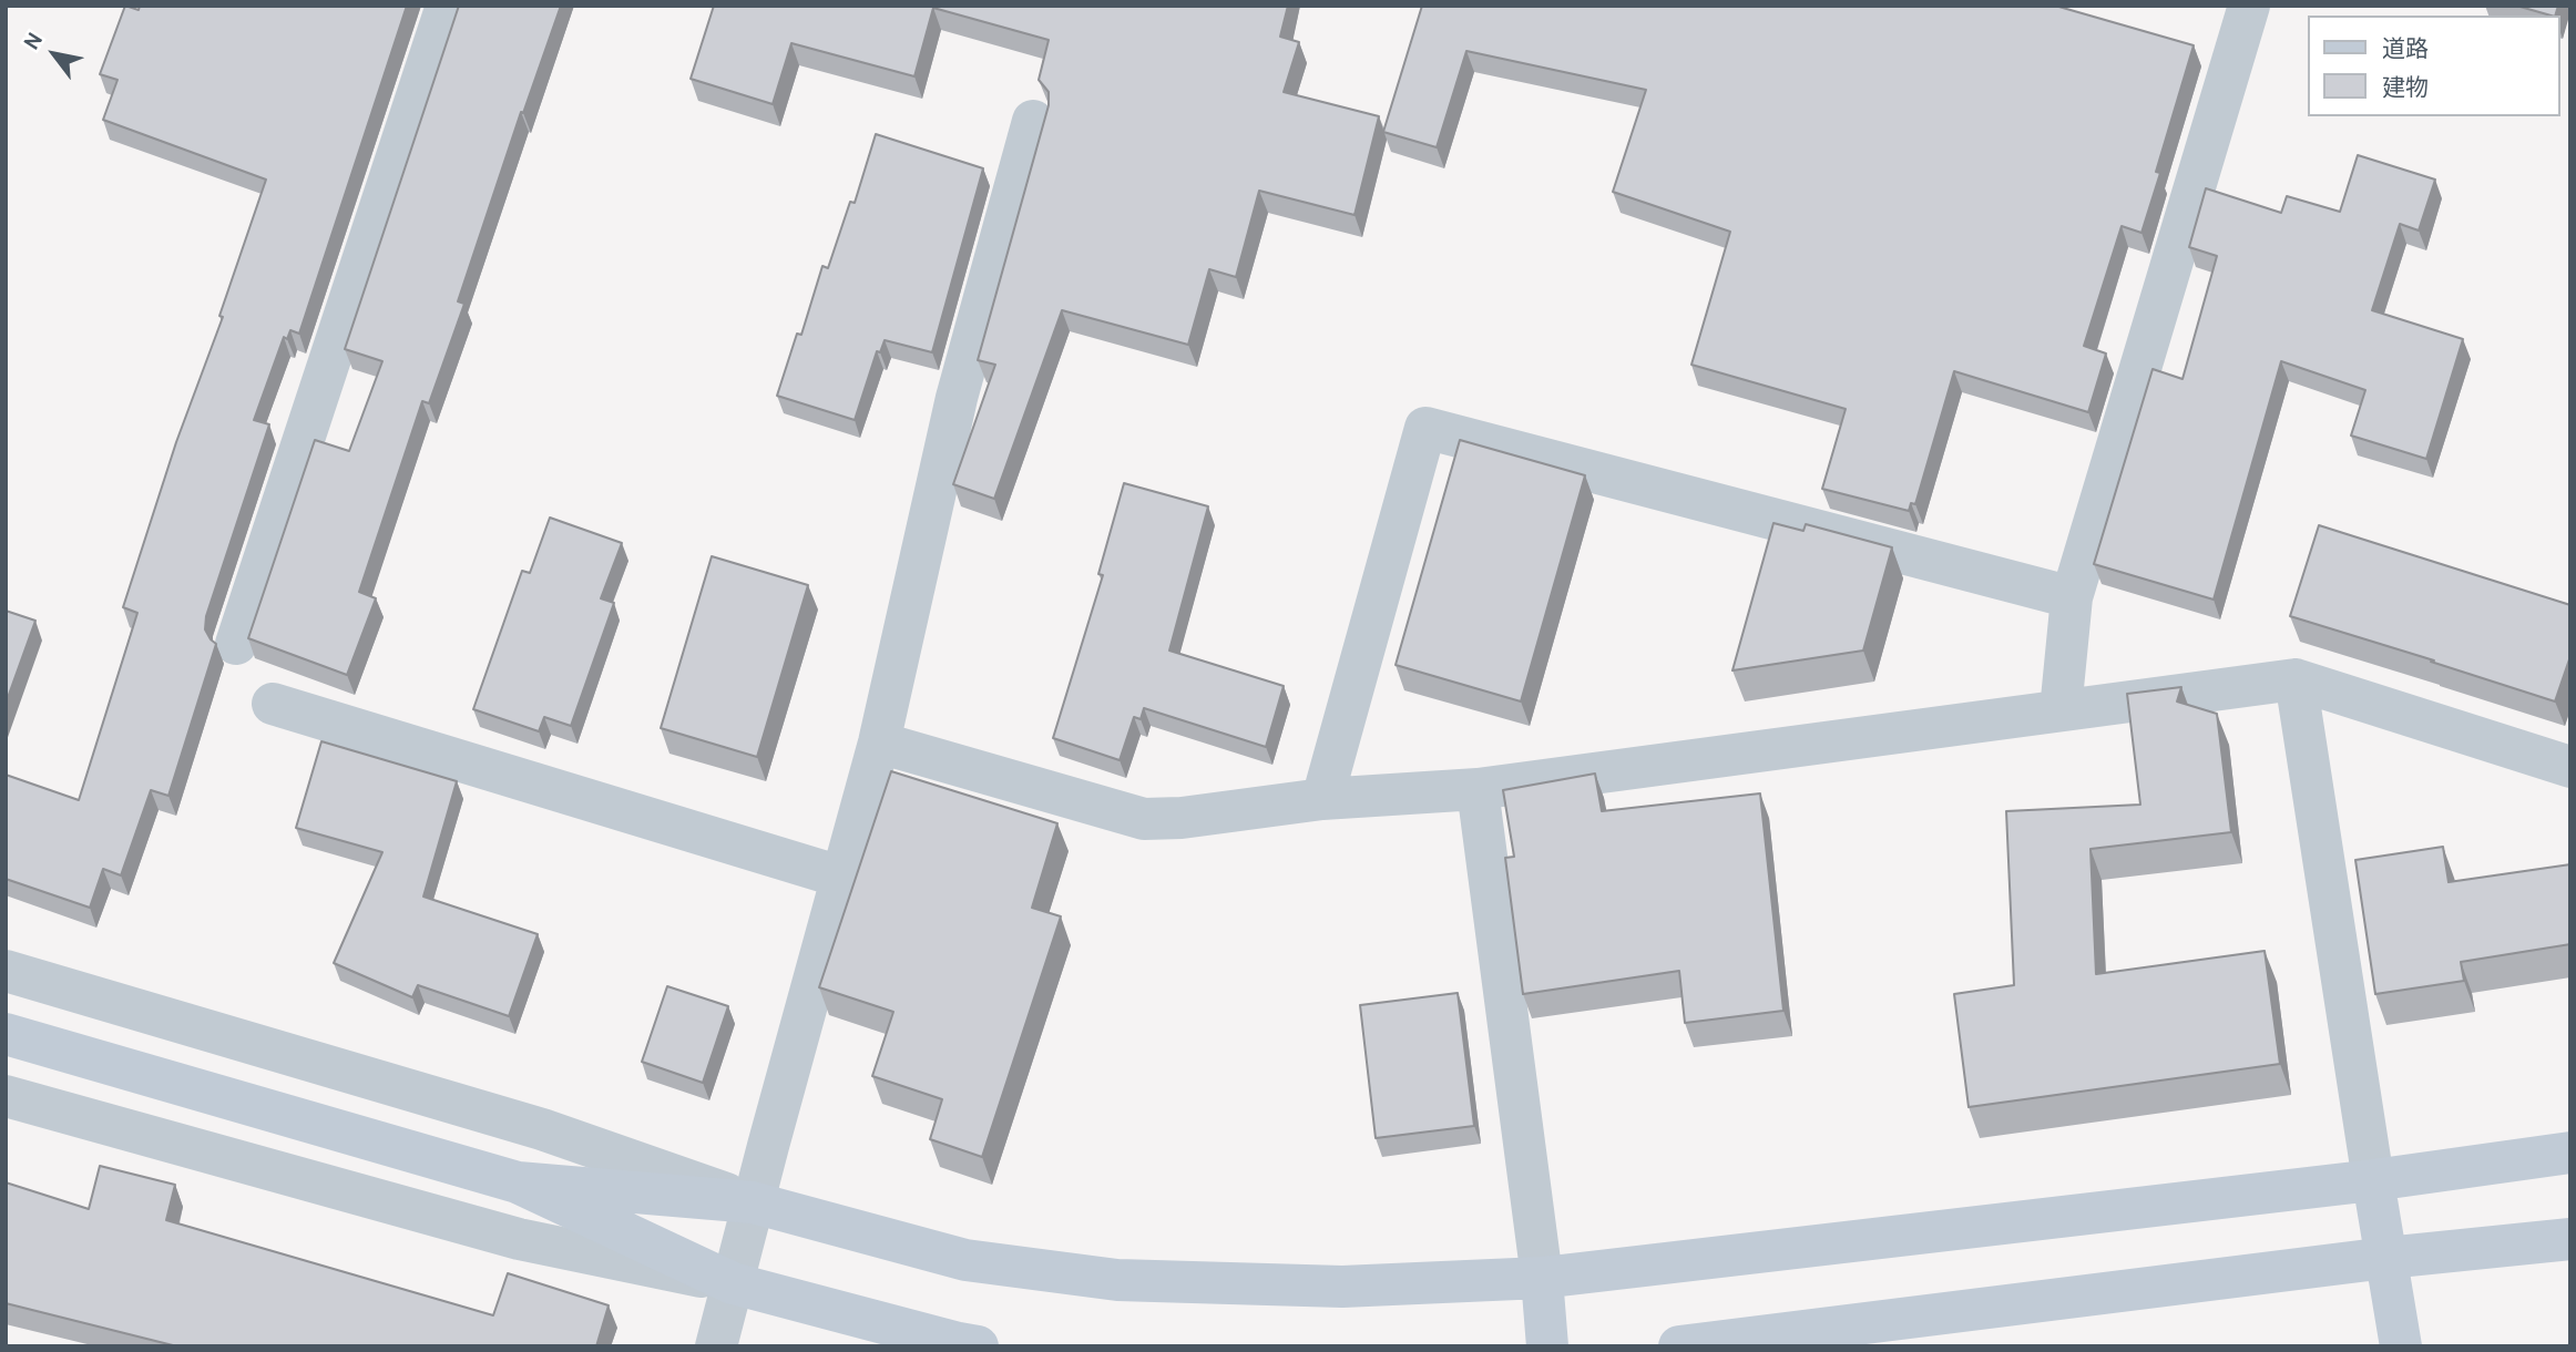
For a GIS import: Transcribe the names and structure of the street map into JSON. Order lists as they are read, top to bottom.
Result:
{
  "legend": ["道路", "建物"],
  "north": "top left"
}
